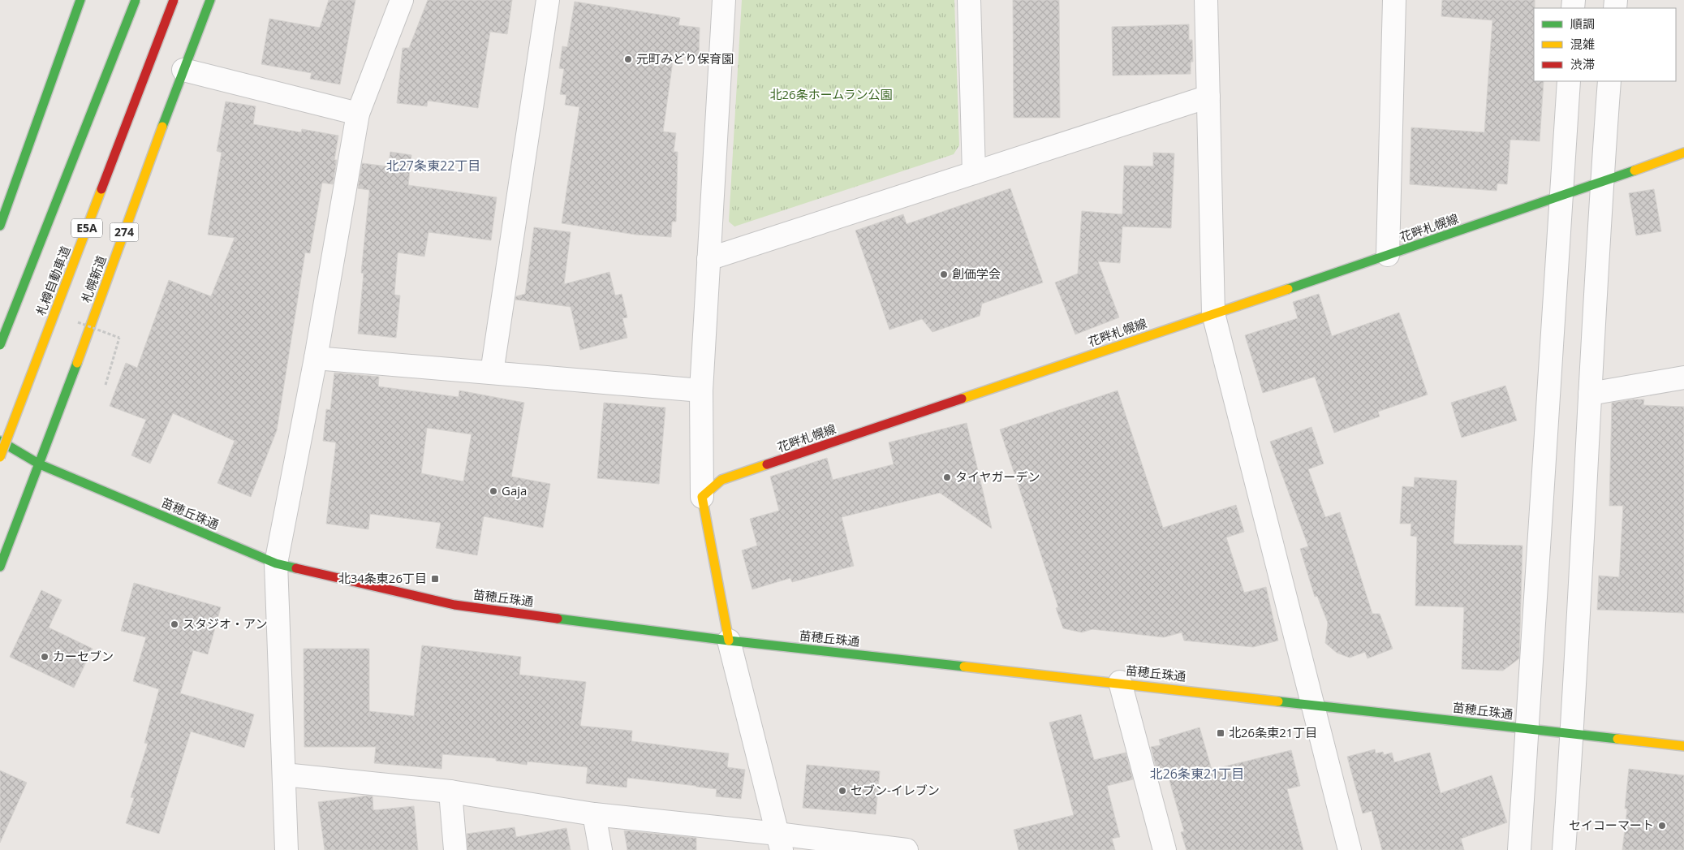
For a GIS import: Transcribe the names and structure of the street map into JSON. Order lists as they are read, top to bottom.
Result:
{
  "streets": {
    "main road": [
      "E5A",
      "花畔札幌線",
      "274",
      "札幌新道",
      "札樽自動車道",
      "苗穂丘珠通"
    ]
  },
  "crossings": [
    ["札幌新道", "苗穂丘珠通"]
  ],
  "districts": ["北27条東22丁目", "北26条東21丁目"],
  "parks": ["北26条ホームラン公園"],
  "places": {
    "other": [
      "元町みどり保育園",
      "創価学会",
      "タイヤガーデン",
      "Gaja",
      "スタジオ・アン",
      "カーセブン",
      "セブン-イレブン",
      "セイコーマート"
    ],
    "transit": ["北34条東26丁目", "北26条東21丁目"]
  },
  "legend": ["順調", "混雑", "渋滞"]
}
